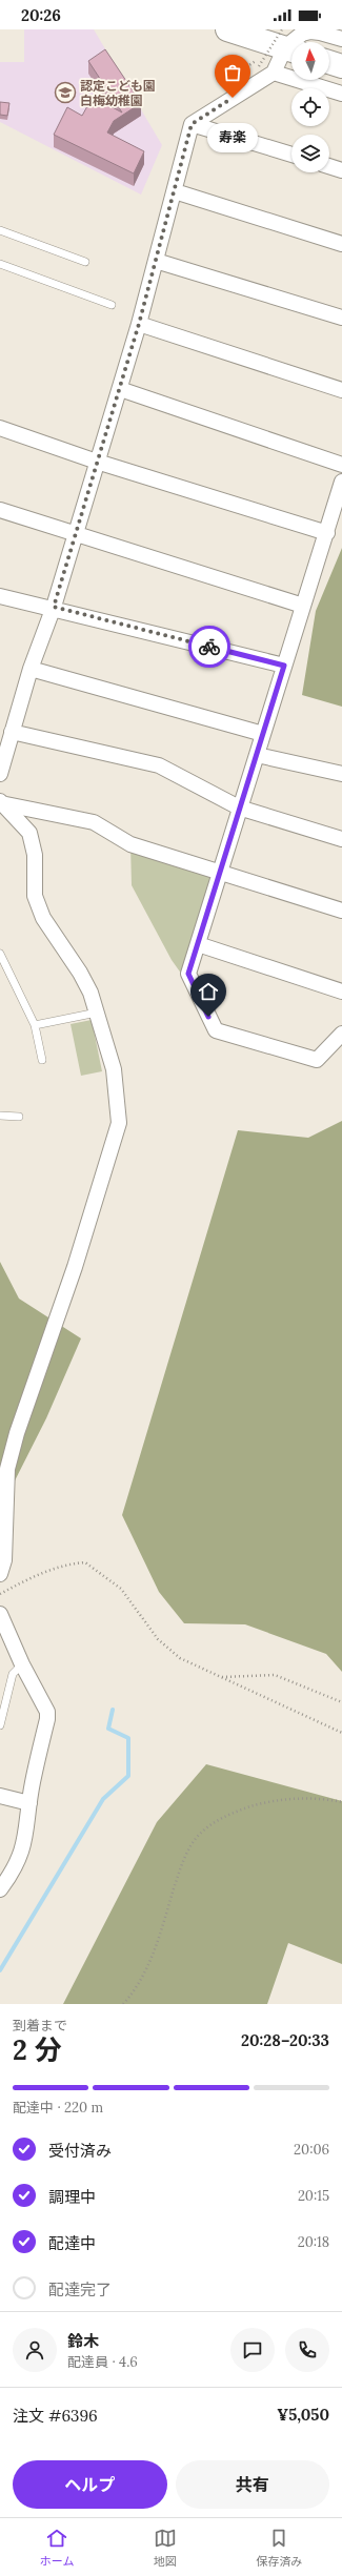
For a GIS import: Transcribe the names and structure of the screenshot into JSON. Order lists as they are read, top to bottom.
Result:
{
  "places": {
    "school or university": ["認定こども園 白梅幼稚園"],
    "other": ["寿楽"]
  },
  "north": "top",
  "page": {
    "status": "20:26",
    "bubble": "寿楽",
    "heading": ["2 分", "到着まで", "20:28–20:33"],
    "panel": [
      "鈴木",
      "配達員 · 4.6",
      "注文 #6396",
      "¥5,050"
    ],
    "bar": "配達中 · 220 m",
    "list": [
      ["受付済み", "20:06"],
      ["調理中", "20:15"],
      ["配達中", "20:18"],
      "配達完了"
    ],
    "buttons": ["ヘルプ", "共有"],
    "tabs": ["ホーム", "地図", "保存済み"]
  }
}
